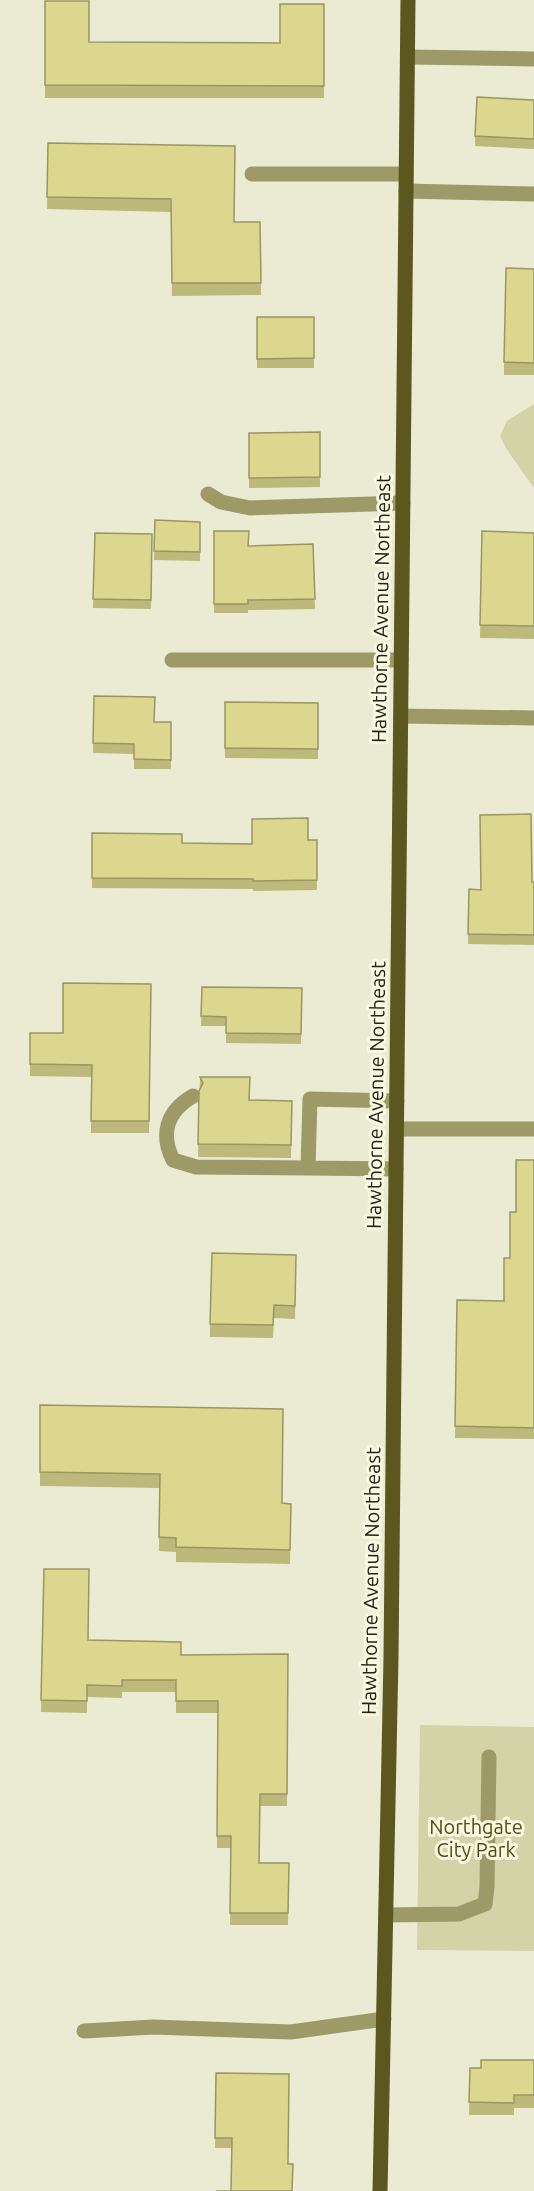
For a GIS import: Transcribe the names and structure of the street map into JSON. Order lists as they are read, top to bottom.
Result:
{
  "streets": {
    "main road": ["Hawthorne Avenue Northeast"]
  },
  "parks": ["Northgate City Park"]
}
